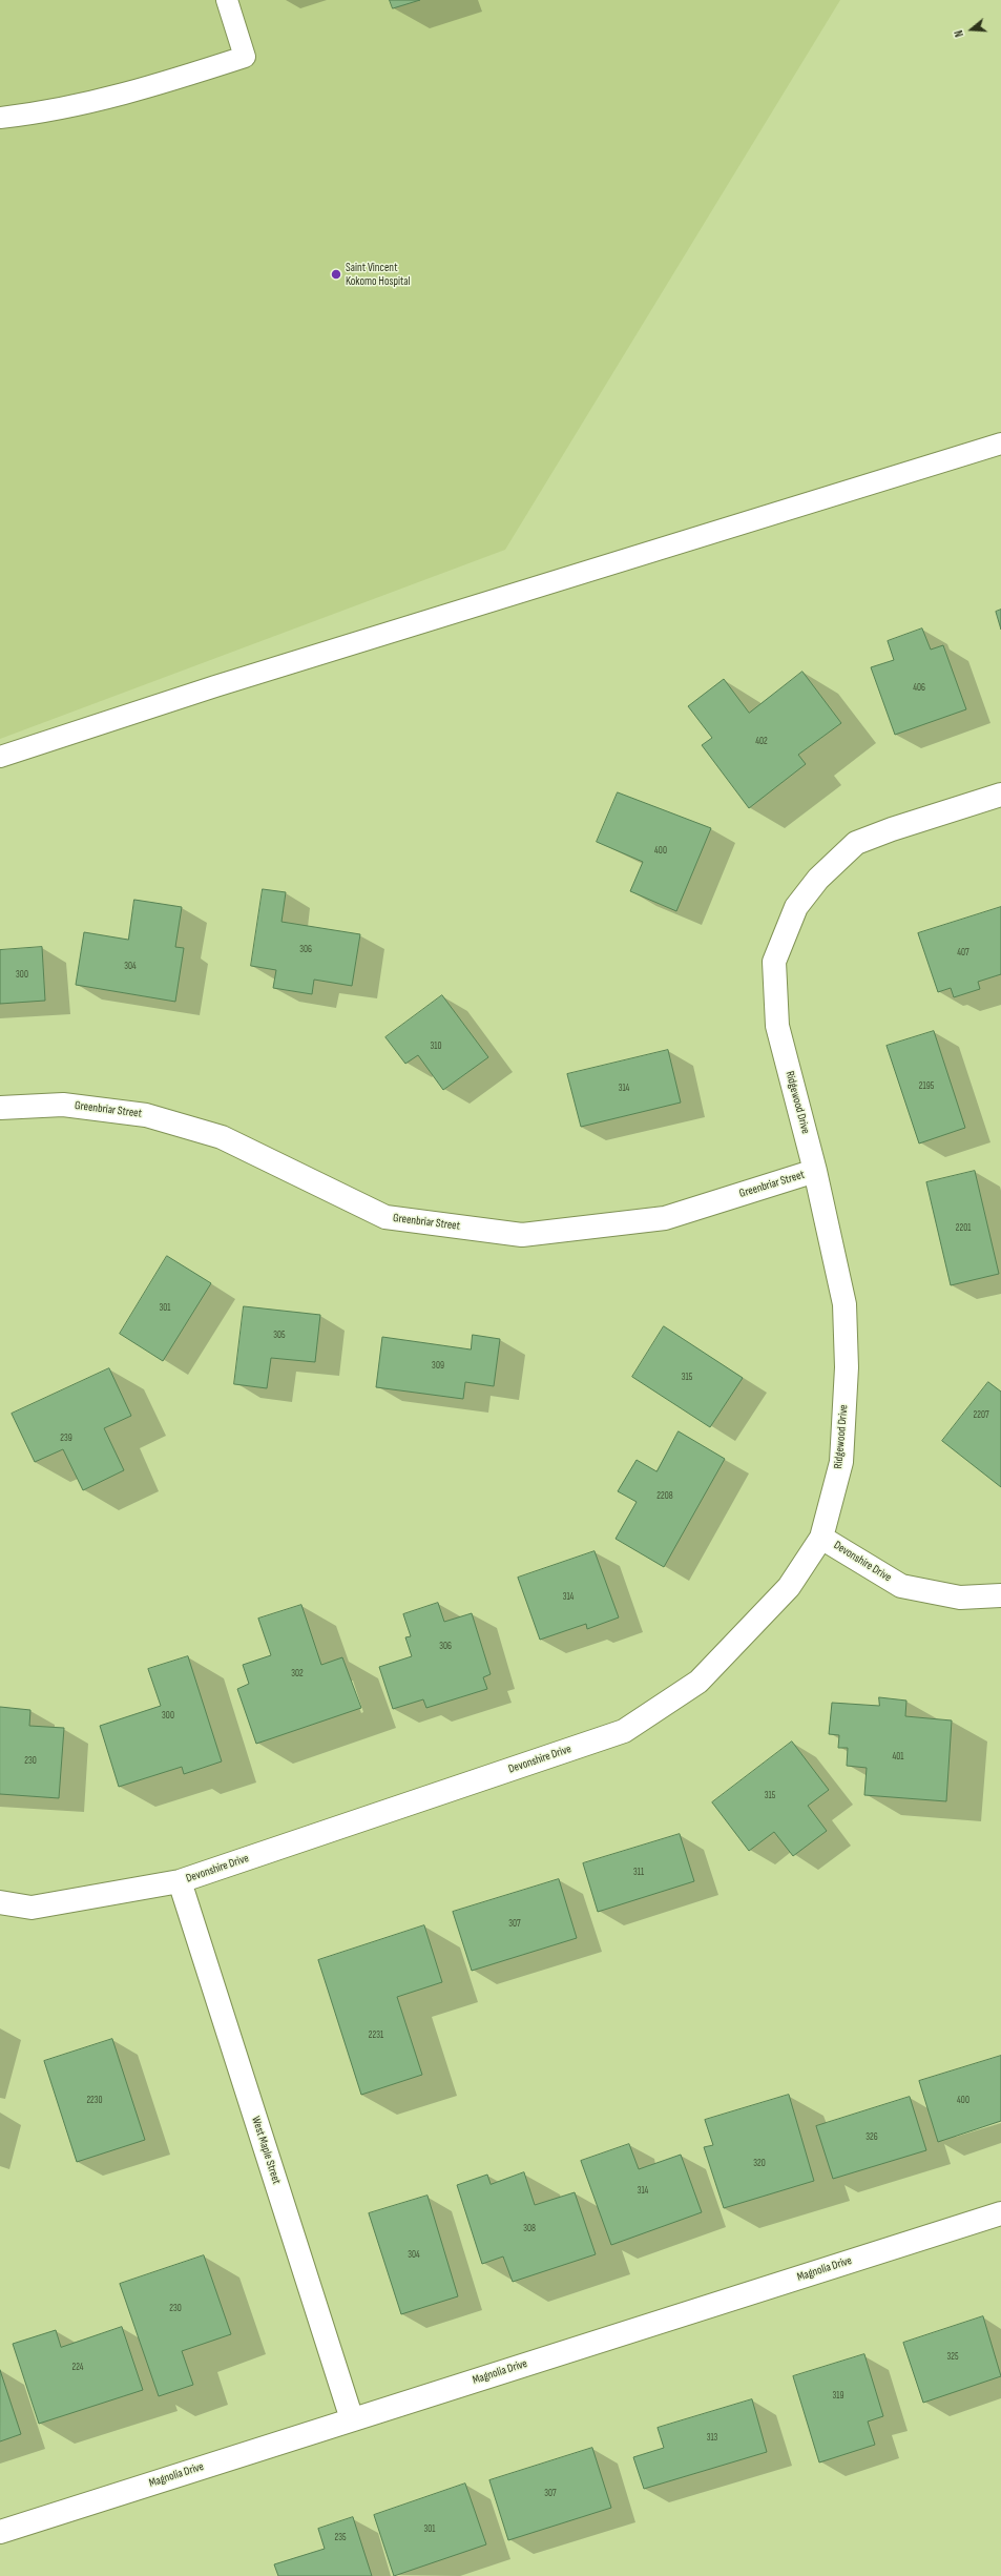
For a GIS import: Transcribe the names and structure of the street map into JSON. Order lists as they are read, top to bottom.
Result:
{
  "streets": {
    "street": [
      "Ridgewood Drive",
      "Greenbriar Street",
      "Devonshire Drive",
      "West Maple Street",
      "Magnolia Drive"
    ]
  },
  "crossings": [
    ["Ridgewood Drive", "Greenbriar Street"],
    ["Ridgewood Drive", "Devonshire Drive"],
    ["Devonshire Drive", "West Maple Street"],
    ["West Maple Street", "Magnolia Drive"]
  ],
  "places": ["Saint Vincent Kokomo Hospital"],
  "house_numbers": [
    "406",
    "402",
    "400",
    "306",
    "407",
    "304",
    "300",
    "310",
    "2195",
    "314",
    "2201",
    "301",
    "305",
    "309",
    "315",
    "2207",
    "239",
    "2208",
    "314",
    "306",
    "302",
    "300",
    "401",
    "230",
    "315",
    "311",
    "307",
    "2231",
    "2230",
    "400",
    "326",
    "320",
    "314",
    "308",
    "304",
    "230",
    "325",
    "224",
    "319",
    "313",
    "307",
    "301",
    "235"
  ],
  "north": "left"
}
